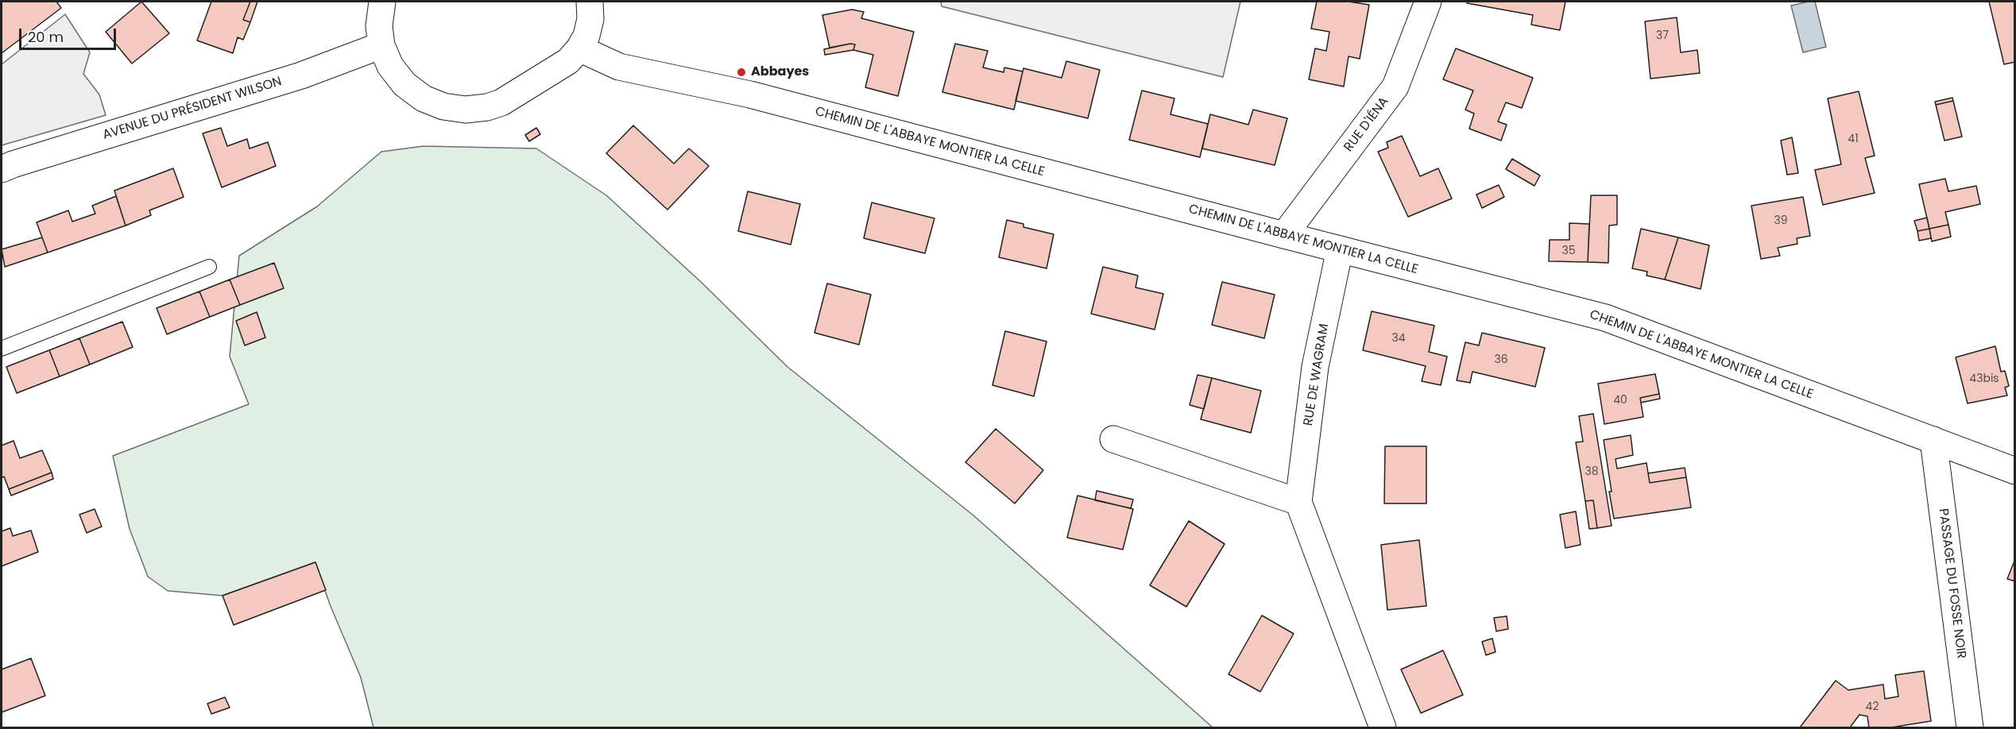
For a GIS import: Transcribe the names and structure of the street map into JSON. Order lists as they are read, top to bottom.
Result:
{
  "streets": {
    "street": [
      "AVENUE DU PRÉSIDENT WILSON",
      "RUE D'IÉNA",
      "CHEMIN DE L'ABBAYE MONTIER LA CELLE",
      "RUE DE WAGRAM",
      "PASSAGE DU FOSSE NOIR"
    ]
  },
  "crossings": [
    ["RUE D'IÉNA", "CHEMIN DE L'ABBAYE MONTIER LA CELLE"],
    ["CHEMIN DE L'ABBAYE MONTIER LA CELLE", "RUE DE WAGRAM"],
    ["CHEMIN DE L'ABBAYE MONTIER LA CELLE", "PASSAGE DU FOSSE NOIR"]
  ],
  "places": ["Abbayes"],
  "house_numbers": [
    "37",
    "41",
    "39",
    "35",
    "34",
    "36",
    "43bis",
    "40",
    "38",
    "42"
  ],
  "scale_bar": "20 m"
}
